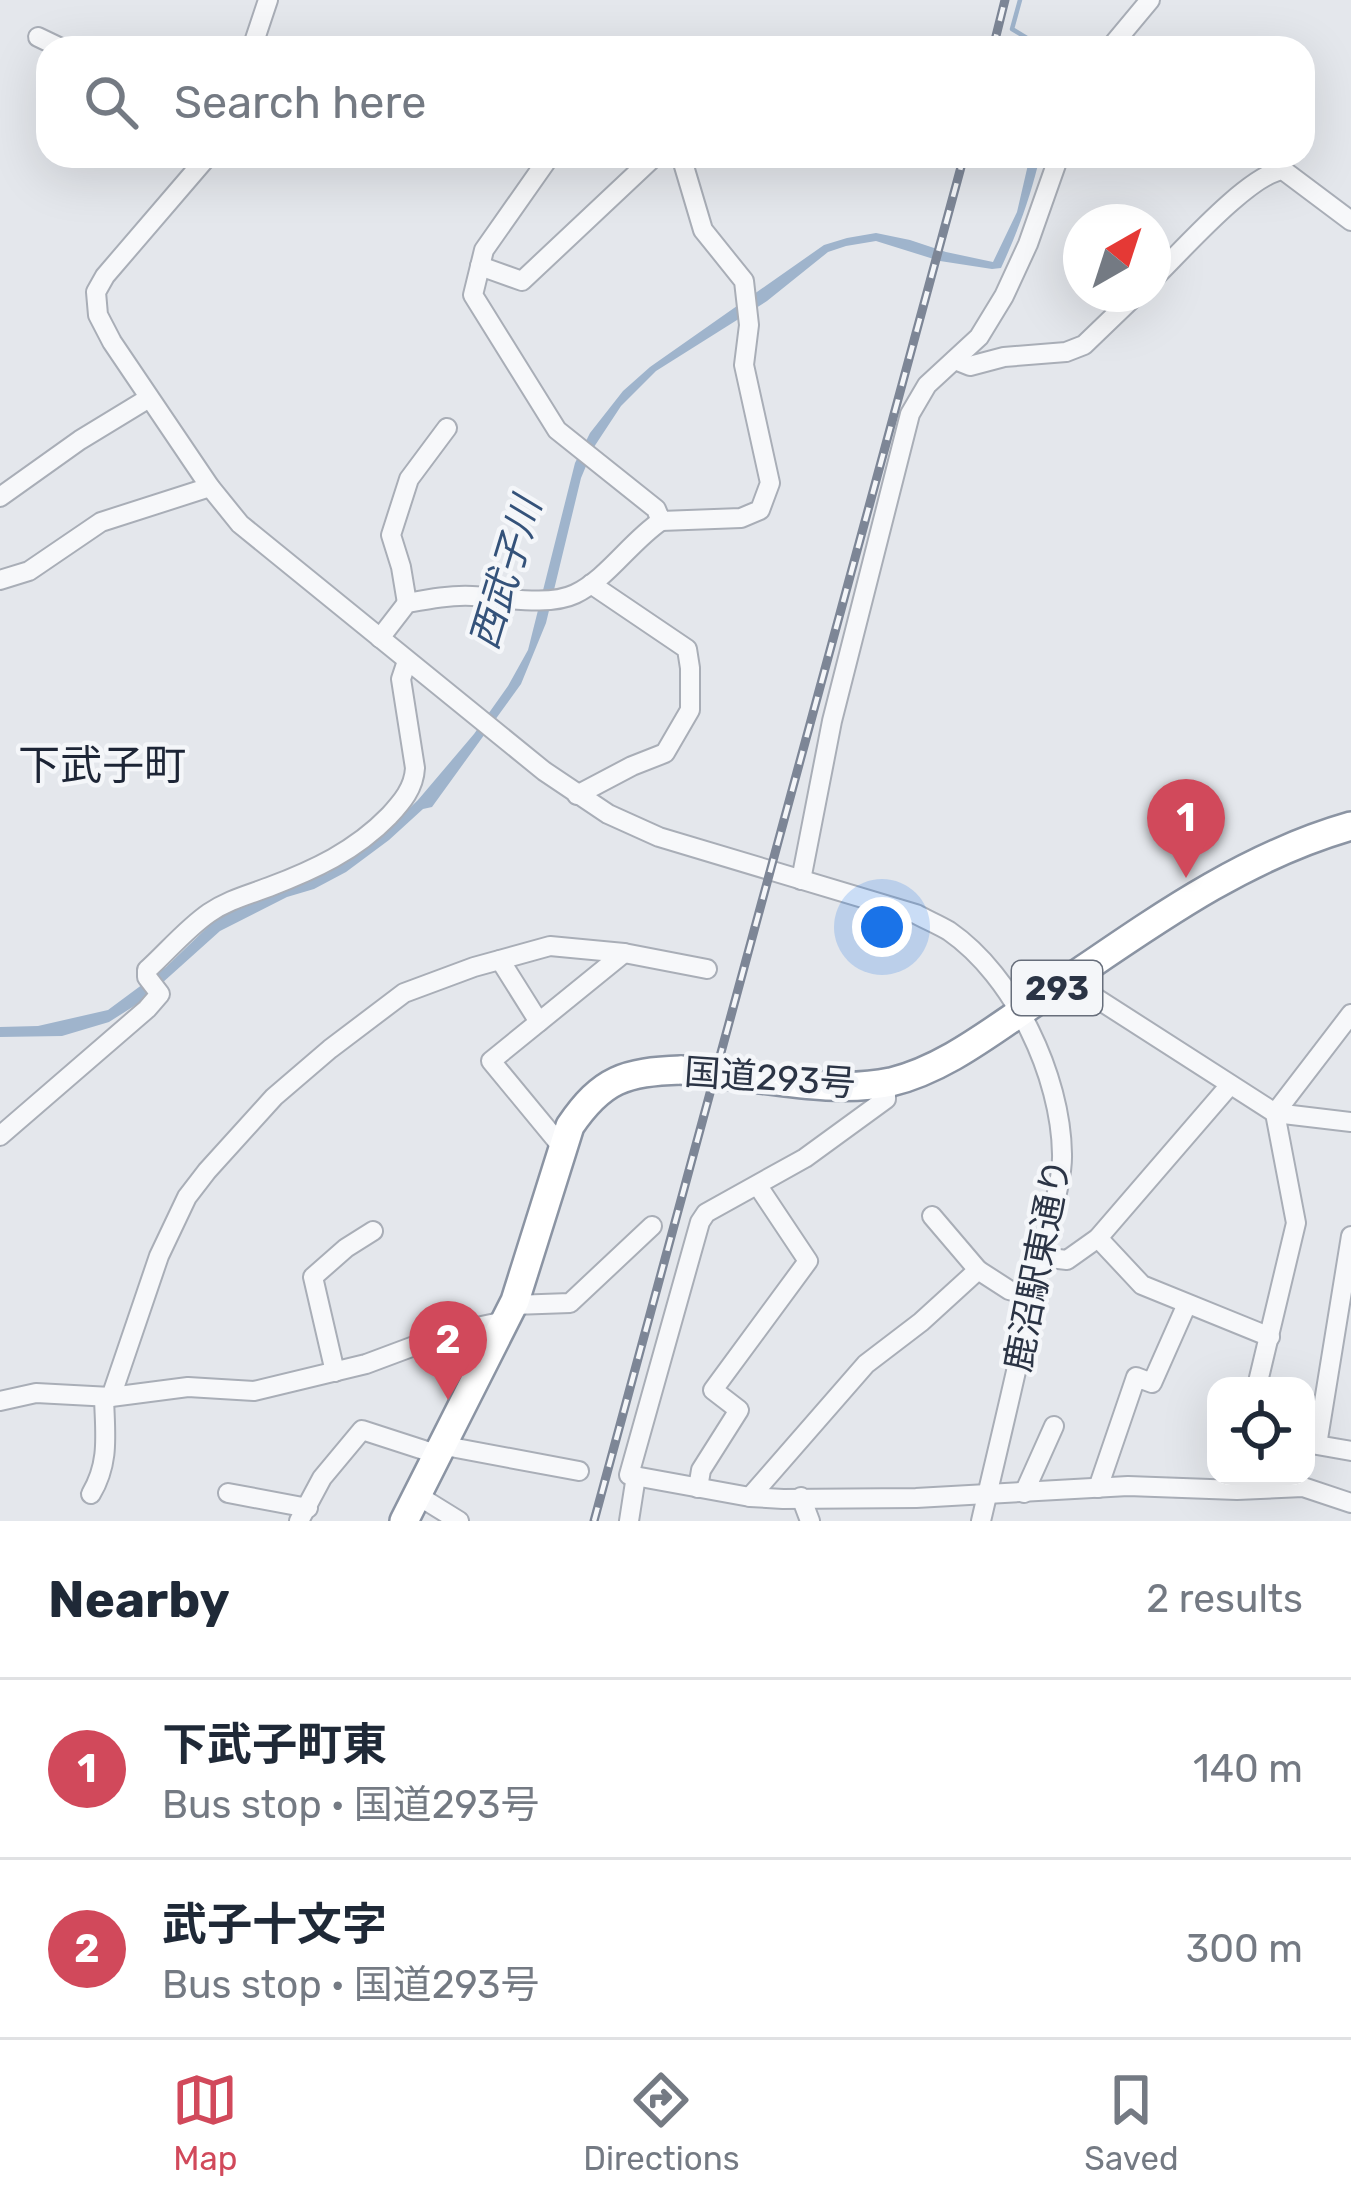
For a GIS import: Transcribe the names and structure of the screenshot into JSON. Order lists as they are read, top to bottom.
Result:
{
  "streets": {
    "highway": ["293", "国道293号"],
    "street": ["鹿沼駅東通り"]
  },
  "crossings": [
    ["国道293号", "鹿沼駅東通り"]
  ],
  "districts": ["下武子町"],
  "water": ["西武子川"],
  "north": "top right",
  "page": {
    "search": "Search here",
    "pins": ["1", "2"],
    "heading": ["Nearby", "2 results"],
    "list": [
      {
        "mark": "1",
        "name": "下武子町東",
        "note": "Bus stop · 国道293号",
        "value": "140 m"
      },
      {
        "mark": "2",
        "name": "武子十文字",
        "note": "Bus stop · 国道293号",
        "value": "300 m"
      }
    ],
    "nav": ["Map", "Directions", "Saved"]
  }
}
